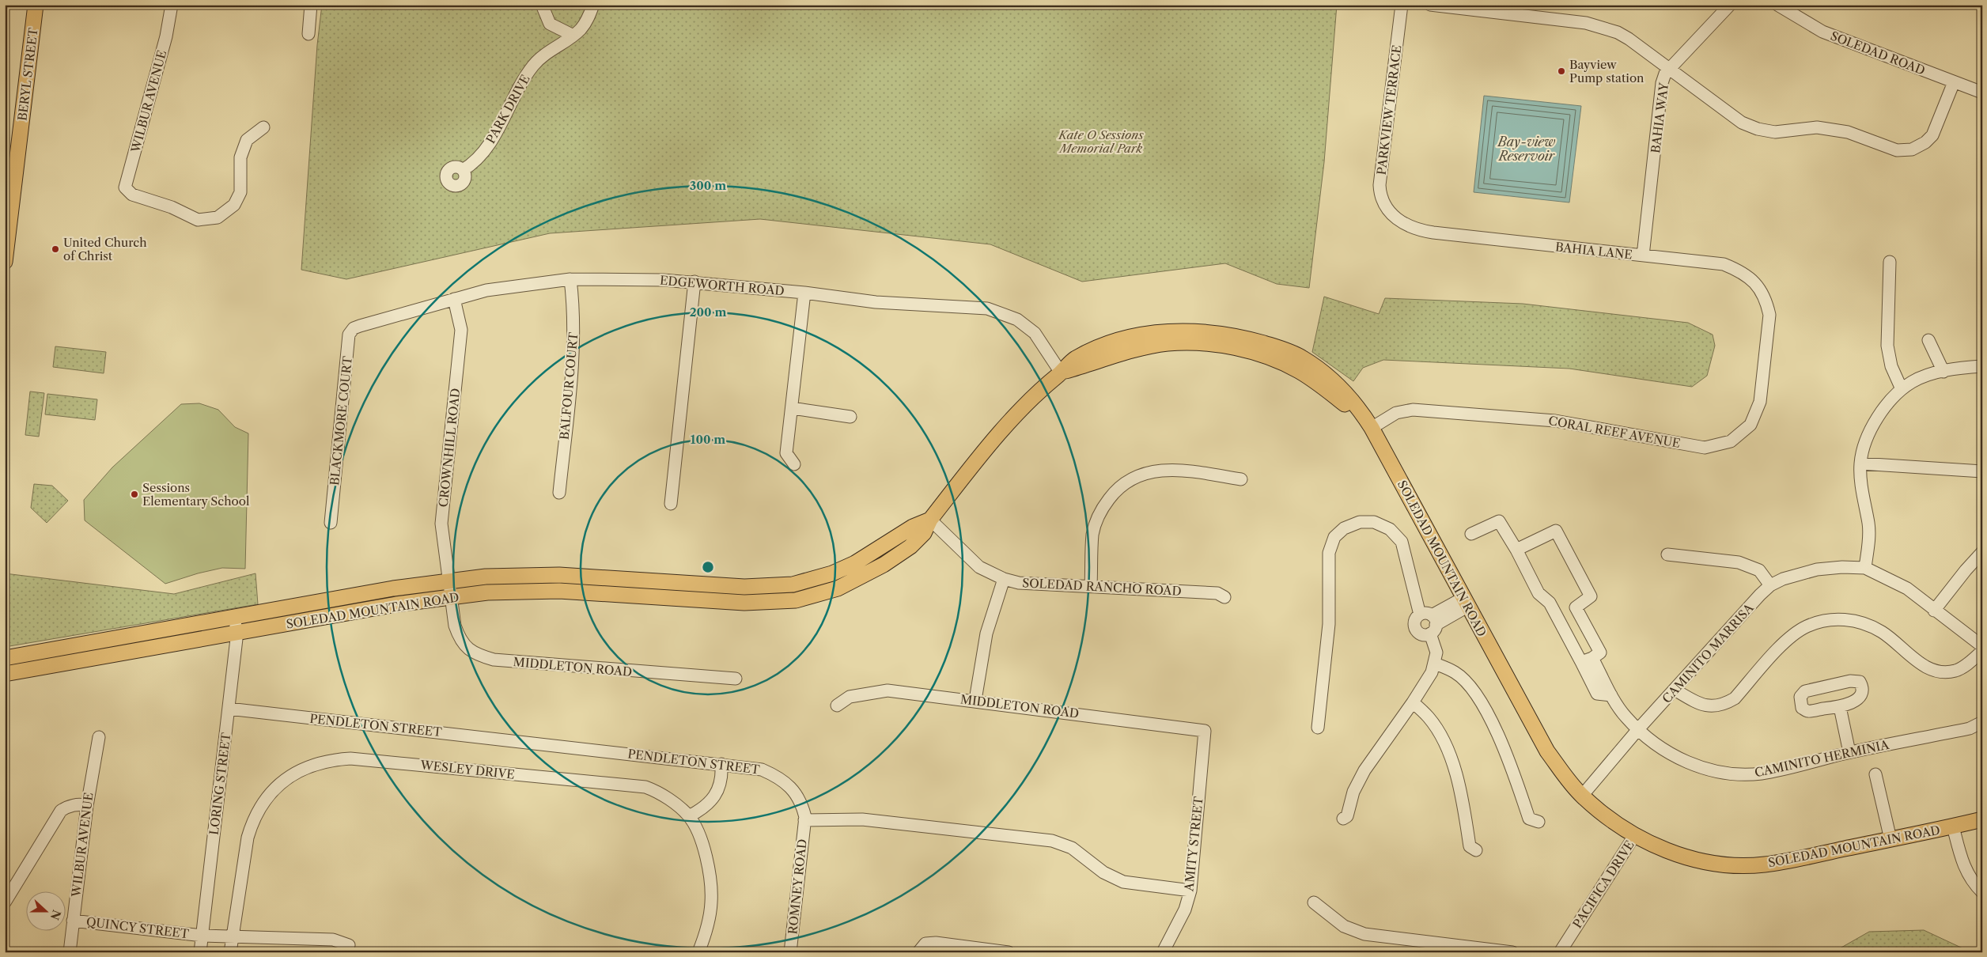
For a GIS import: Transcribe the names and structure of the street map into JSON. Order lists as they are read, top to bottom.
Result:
{
  "streets": {
    "main road": ["BERYL STREET", "SOLEDAD MOUNTAIN ROAD"],
    "street": [
      "SOLEDAD ROAD",
      "WILBUR AVENUE",
      "PARK DRIVE",
      "PARKVIEW TERRACE",
      "BAHIA WAY",
      "BAHIA LANE",
      "EDGEWORTH ROAD",
      "BALFOUR COURT",
      "BLACKMORE COURT",
      "CORAL REEF AVENUE",
      "CROWNHILL ROAD",
      "SOLEDAD RANCHO ROAD",
      "CAMINITO MARRISA",
      "MIDDLETON ROAD",
      "PENDLETON STREET",
      "CAMINITO HERMINIA",
      "WESLEY DRIVE",
      "LORING STREET",
      "AMITY STREET",
      "PACIFICA DRIVE",
      "ROMNEY ROAD",
      "QUINCY STREET"
    ]
  },
  "crossings": [
    ["WILBUR AVENUE", "QUINCY STREET"],
    ["PARKVIEW TERRACE", "BAHIA LANE"],
    ["BAHIA WAY", "BAHIA LANE"],
    ["BAHIA LANE", "CORAL REEF AVENUE"],
    ["EDGEWORTH ROAD", "BALFOUR COURT"],
    ["EDGEWORTH ROAD", "BLACKMORE COURT"],
    ["EDGEWORTH ROAD", "CROWNHILL ROAD"],
    ["EDGEWORTH ROAD", "SOLEDAD MOUNTAIN ROAD"],
    ["CORAL REEF AVENUE", "SOLEDAD MOUNTAIN ROAD"],
    ["CROWNHILL ROAD", "SOLEDAD MOUNTAIN ROAD"],
    ["CROWNHILL ROAD", "MIDDLETON ROAD"],
    ["SOLEDAD MOUNTAIN ROAD", "SOLEDAD RANCHO ROAD"],
    ["SOLEDAD MOUNTAIN ROAD", "CAMINITO MARRISA"],
    ["SOLEDAD MOUNTAIN ROAD", "MIDDLETON ROAD"],
    ["SOLEDAD MOUNTAIN ROAD", "LORING STREET"],
    ["SOLEDAD MOUNTAIN ROAD", "PACIFICA DRIVE"],
    ["CAMINITO MARRISA", "CAMINITO HERMINIA"],
    ["MIDDLETON ROAD", "AMITY STREET"],
    ["PENDLETON STREET", "LORING STREET"],
    ["PENDLETON STREET", "ROMNEY ROAD"],
    ["WESLEY DRIVE", "QUINCY STREET"],
    ["LORING STREET", "QUINCY STREET"]
  ],
  "water": ["Bay-view Reservoir"],
  "parks": ["Kate O Sessions Memorial Park"],
  "places": ["Bayview Pump station", "United Church of Christ", "Sessions Elementary School"],
  "north": "right",
  "rings": ["300 m", "200 m", "100 m"]
}
